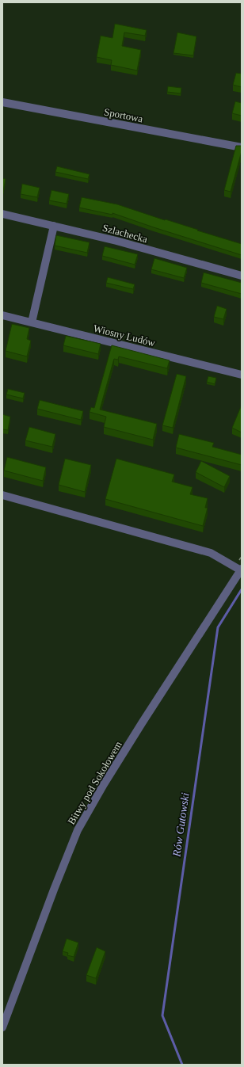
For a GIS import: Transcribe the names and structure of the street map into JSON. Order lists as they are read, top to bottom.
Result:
{
  "streets": {
    "street": [
      "Sportowa",
      "Szlachecka",
      "Wiosny Ludów",
      "Bitwy pod Sokołowem"
    ]
  },
  "water": ["Rów Gutowski"]
}
